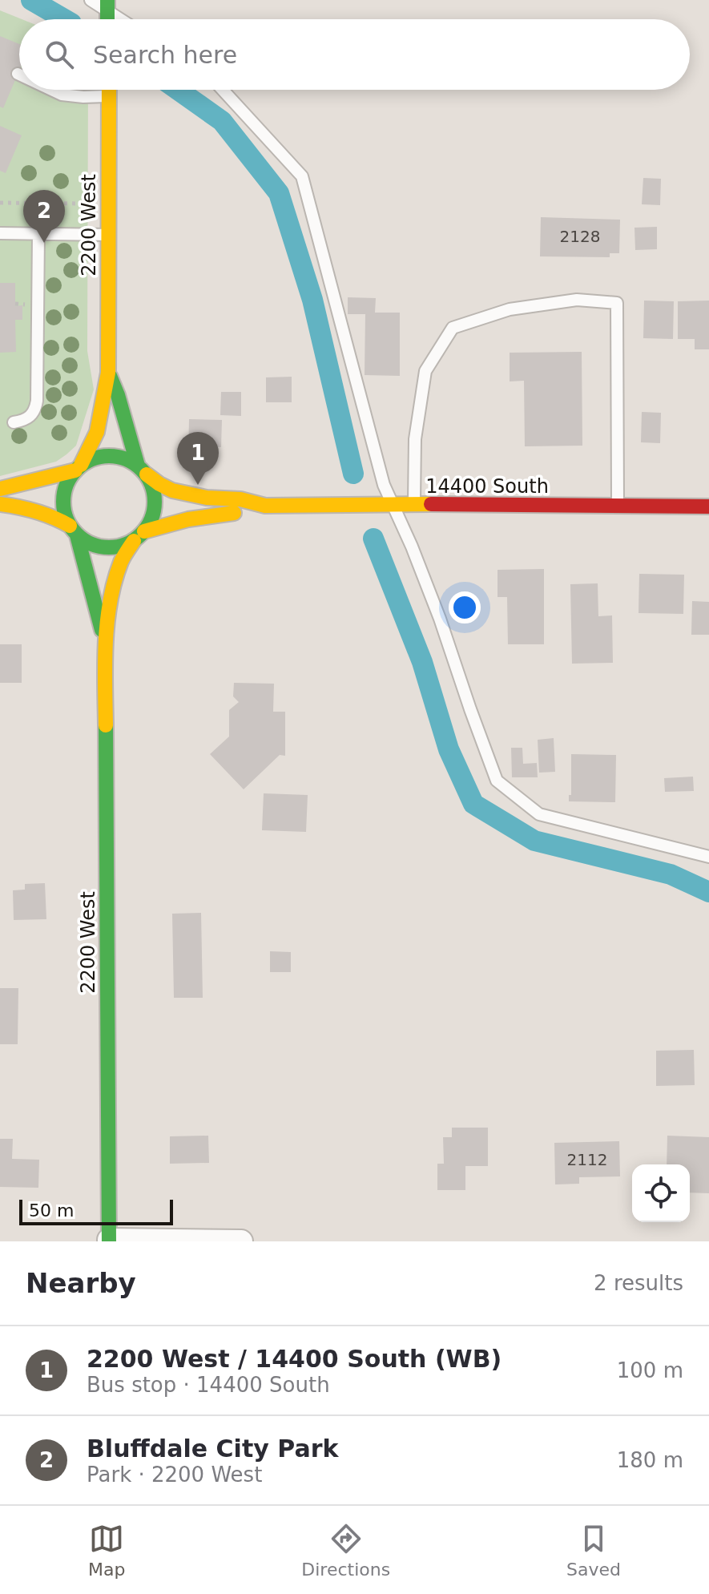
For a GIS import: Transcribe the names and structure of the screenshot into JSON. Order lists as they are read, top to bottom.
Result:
{
  "streets": {
    "street": ["2200 West", "14400 South"]
  },
  "crossings": [
    ["2200 West", "14400 South"]
  ],
  "house_numbers": ["2128", "2112"],
  "scale_bar": "50 m",
  "page": {
    "search": "Search here",
    "pins": ["2", "1"],
    "scale": "50 m",
    "heading": ["Nearby", "2 results"],
    "list": [
      {
        "mark": "1",
        "name": "2200 West / 14400 South (WB)",
        "note": "Bus stop · 14400 South",
        "value": "100 m"
      },
      {
        "mark": "2",
        "name": "Bluffdale City Park",
        "note": "Park · 2200 West",
        "value": "180 m"
      }
    ],
    "nav": ["Map", "Directions", "Saved"]
  }
}
